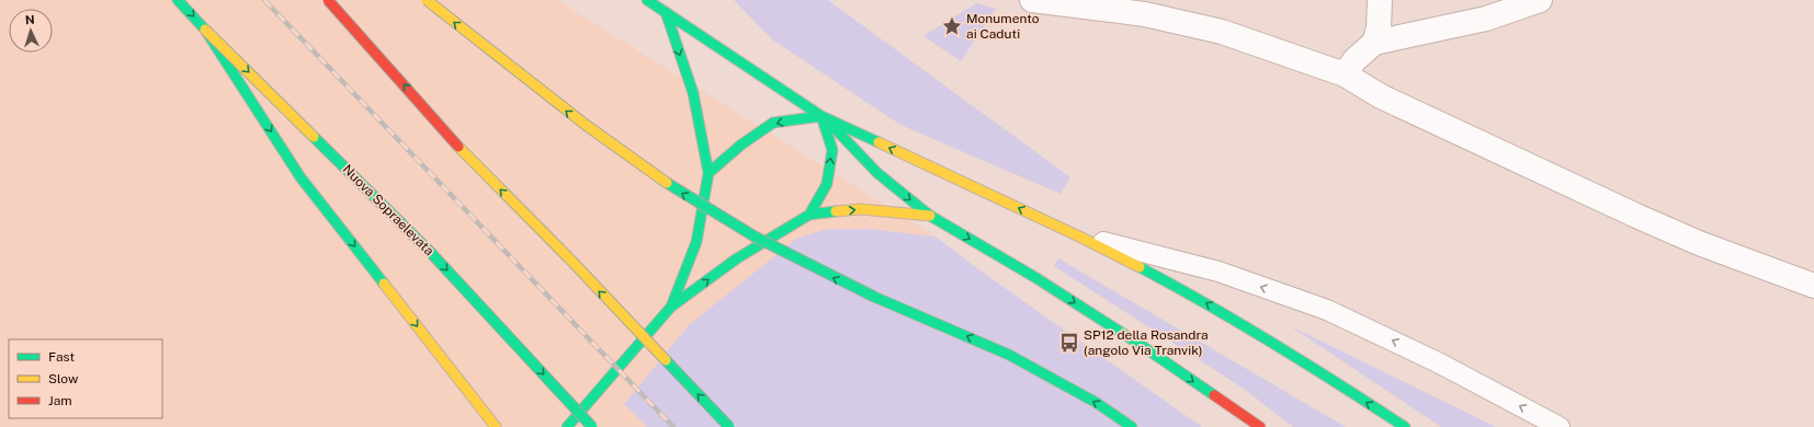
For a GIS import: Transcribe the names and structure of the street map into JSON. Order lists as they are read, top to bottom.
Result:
{
  "streets": {
    "main road": ["Nuova Sopraelevata"]
  },
  "places": {
    "place": ["Monumento ai Caduti"],
    "bus stop": ["SP12 della Rosandra (angolo Via Tranvik)"]
  },
  "legend": ["Fast", "Slow", "Jam"],
  "north": "top"
}
